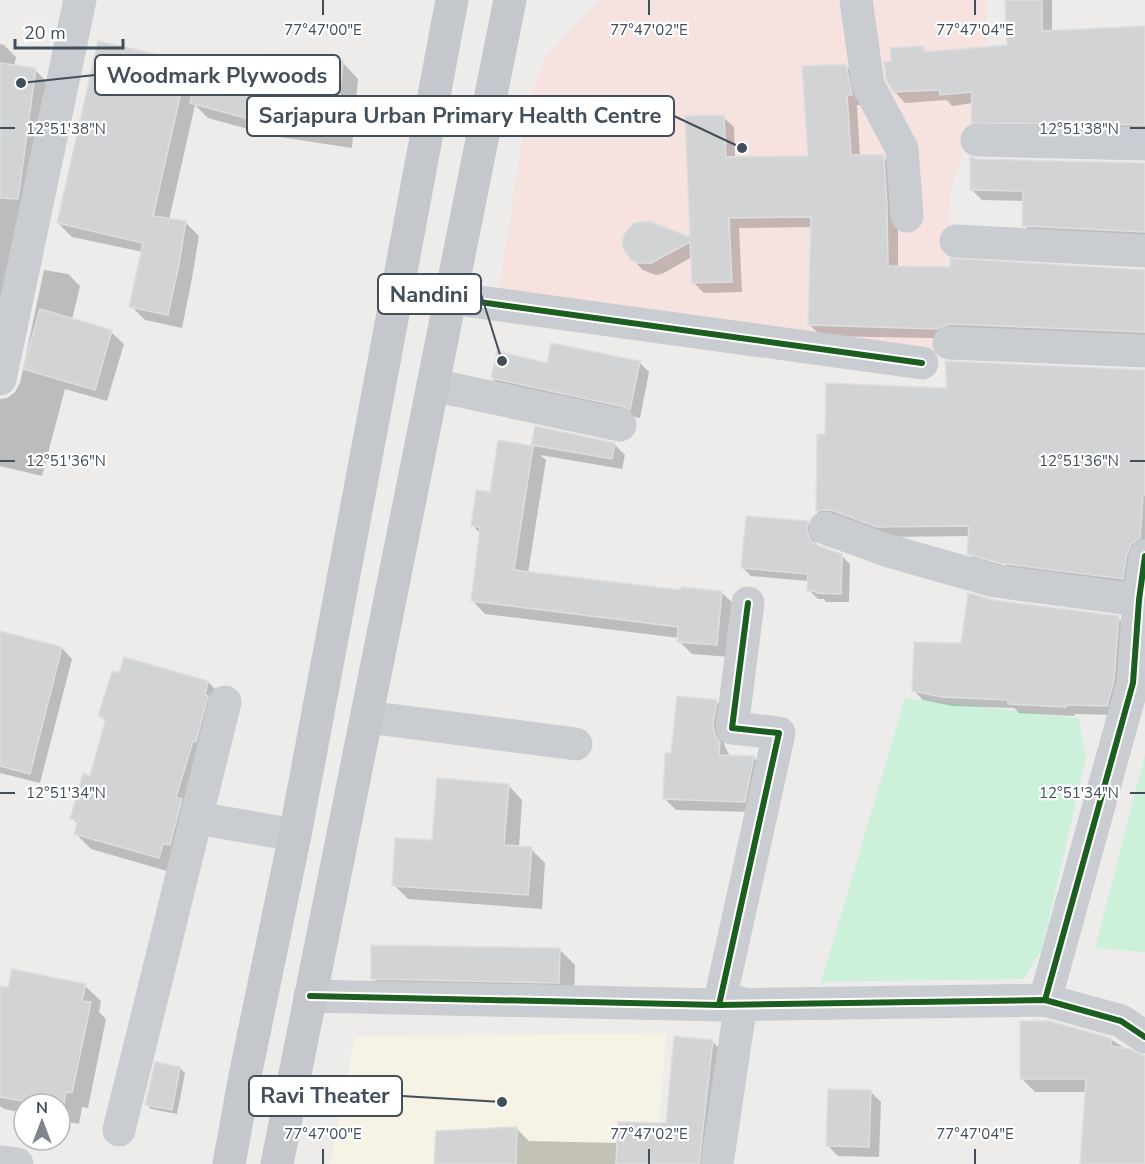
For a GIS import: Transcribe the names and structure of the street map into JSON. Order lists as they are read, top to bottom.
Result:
{
  "places": [
    "Woodmark Plywoods",
    "Sarjapura Urban Primary Health Centre",
    "Nandini",
    "Ravi Theater"
  ],
  "scale_bar": "20 m",
  "north": "top",
  "coordinates": [
    "77°47'00\"E",
    "77°47'02\"E",
    "77°47'04\"E",
    "12°51'38\"N",
    "12°51'36\"N",
    "12°51'34\"N"
  ]
}
